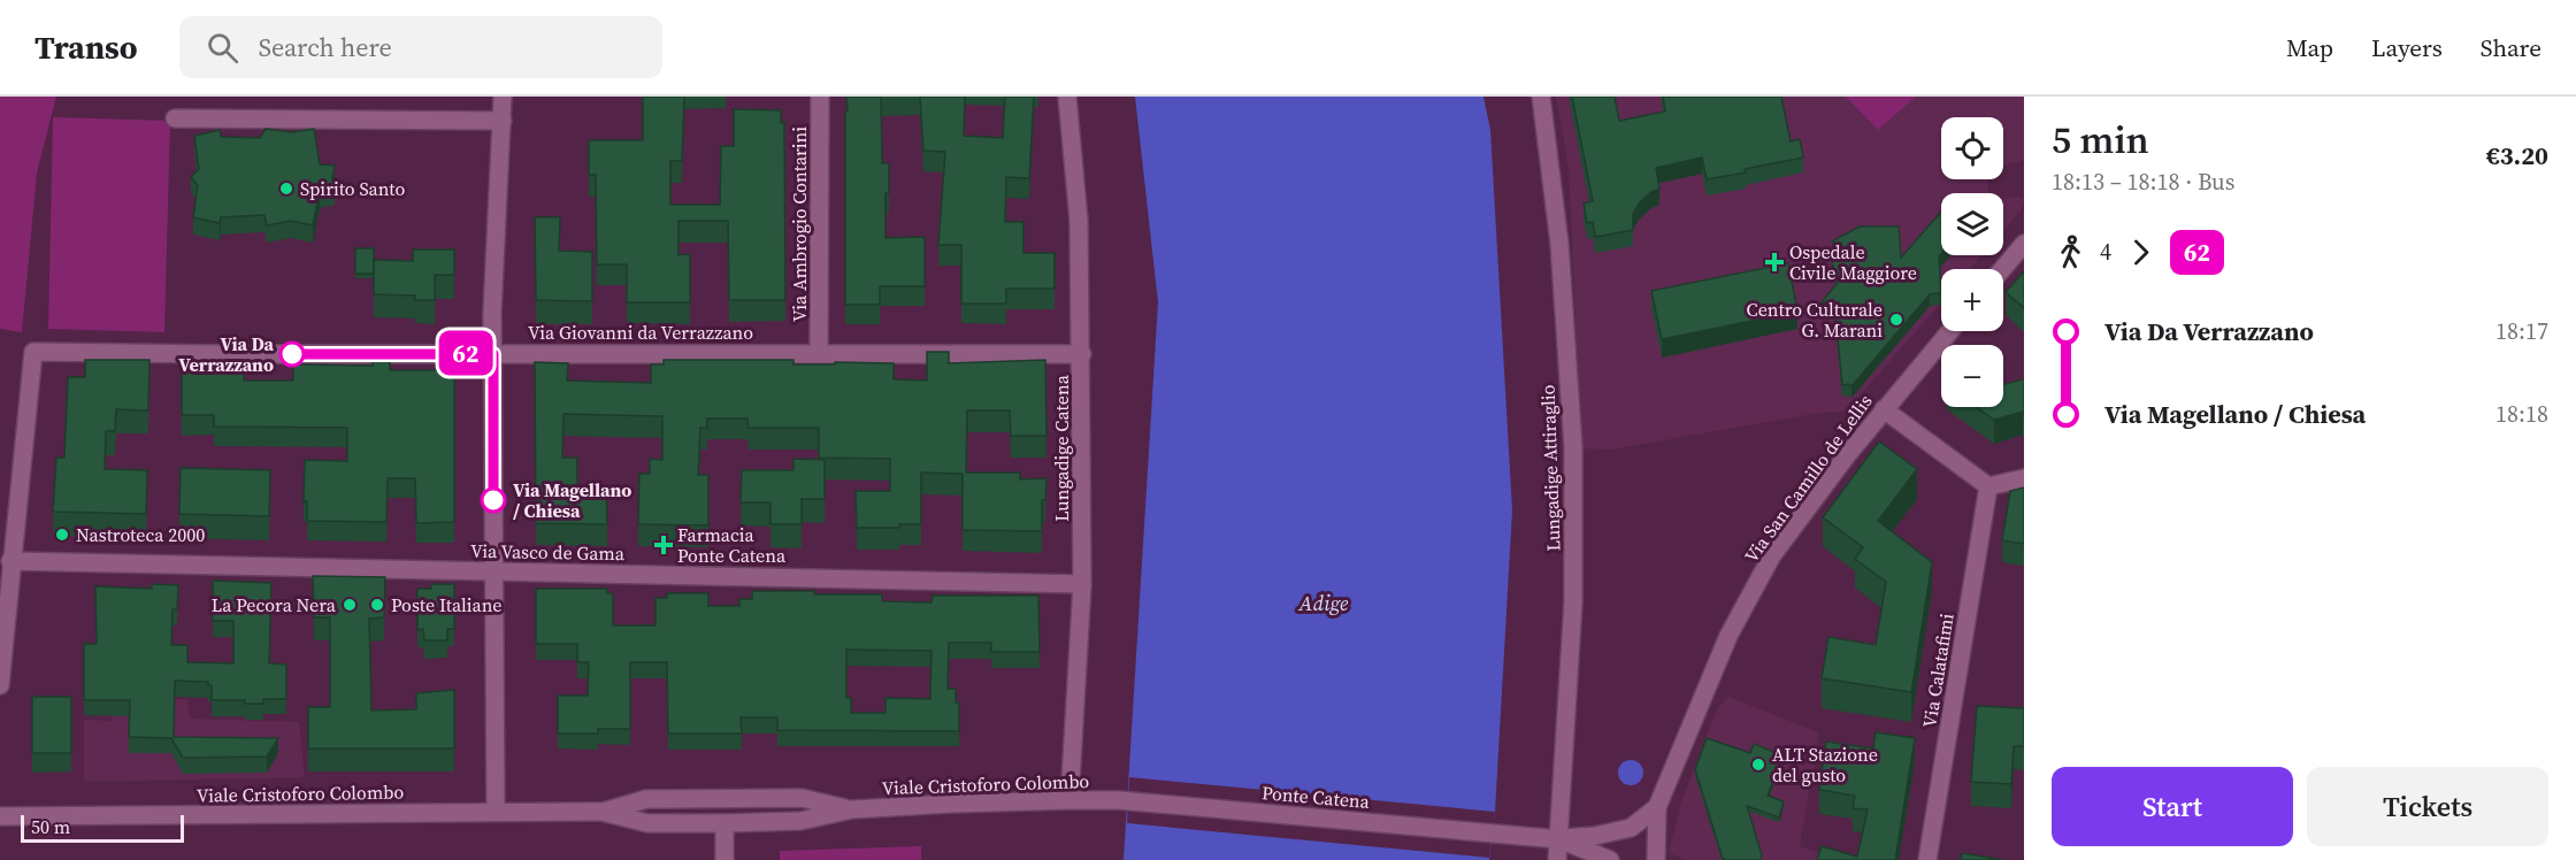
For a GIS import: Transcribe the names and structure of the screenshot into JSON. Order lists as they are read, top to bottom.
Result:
{
  "streets": {
    "street": [
      "Via Ambrogio Contarini",
      "Via Giovanni da Verrazzano",
      "Lungadige Catena",
      "Lungadige Attiraglio",
      "Via San Camillo de Lellis",
      "Via Vasco de Gama",
      "Via Calatafimi",
      "Viale Cristoforo Colombo",
      "Ponte Catena"
    ]
  },
  "crossings": [
    ["Via Ambrogio Contarini", "Via Giovanni da Verrazzano"],
    ["Via Giovanni da Verrazzano", "Lungadige Catena"],
    ["Via Giovanni da Verrazzano", "Via Vasco de Gama"],
    ["Lungadige Catena", "Via Vasco de Gama"],
    ["Lungadige Catena", "Viale Cristoforo Colombo"],
    ["Lungadige Attiraglio", "Ponte Catena"],
    ["Viale Cristoforo Colombo", "Ponte Catena"]
  ],
  "water": ["Adige"],
  "places": {
    "other": [
      "Spirito Santo",
      "Centro Culturale G. Marani",
      "Via Da Verrazzano",
      "Via Magellano / Chiesa",
      "Nastroteca 2000",
      "La Pecora Nera",
      "Poste Italiane",
      "ALT Stazione del gusto"
    ],
    "health": ["Ospedale Civile Maggiore", "Farmacia Ponte Catena"]
  },
  "lines": ["bus line 62"],
  "scale_bar": "50 m",
  "page": {
    "header": "Transo",
    "search": "Search here",
    "nav": ["Map", "Layers", "Share"],
    "on_map": "62",
    "heading": ["5 min", "18:13 – 18:18 · Bus", "€3.20"],
    "map_buttons": ["+", "−"],
    "legs": ["4", "62"],
    "list": [
      {
        "name": "Via Da Verrazzano",
        "value": "18:17"
      },
      {
        "name": "Via Magellano / Chiesa",
        "value": "18:18"
      }
    ],
    "buttons": ["Start", "Tickets"],
    "scale": "50 m"
  }
}
